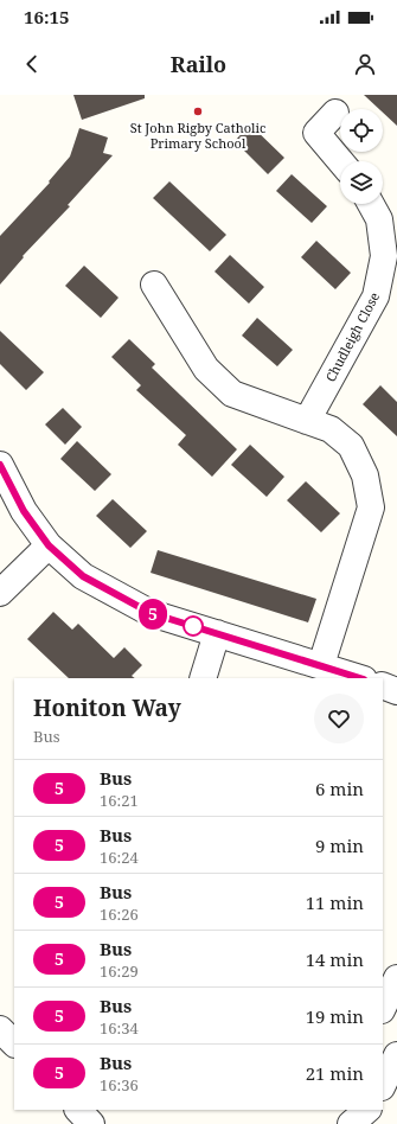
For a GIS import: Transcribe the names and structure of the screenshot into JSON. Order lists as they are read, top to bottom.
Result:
{
  "streets": {
    "street": ["Chudleigh Close"]
  },
  "places": ["St John Rigby Catholic Primary School"],
  "lines": ["bus line 5"],
  "page": {
    "status": "16:15",
    "header": "Railo",
    "on_map": "5",
    "heading": ["Honiton Way", "Bus"],
    "list": [
      {
        "mark": "5",
        "name": "Bus",
        "note": "16:21",
        "value": "6 min"
      },
      {
        "mark": "5",
        "name": "Bus",
        "note": "16:24",
        "value": "9 min"
      },
      {
        "mark": "5",
        "name": "Bus",
        "note": "16:26",
        "value": "11 min"
      },
      {
        "mark": "5",
        "name": "Bus",
        "note": "16:29",
        "value": "14 min"
      },
      {
        "mark": "5",
        "name": "Bus",
        "note": "16:34",
        "value": "19 min"
      },
      {
        "mark": "5",
        "name": "Bus",
        "note": "16:36",
        "value": "21 min"
      }
    ]
  }
}
